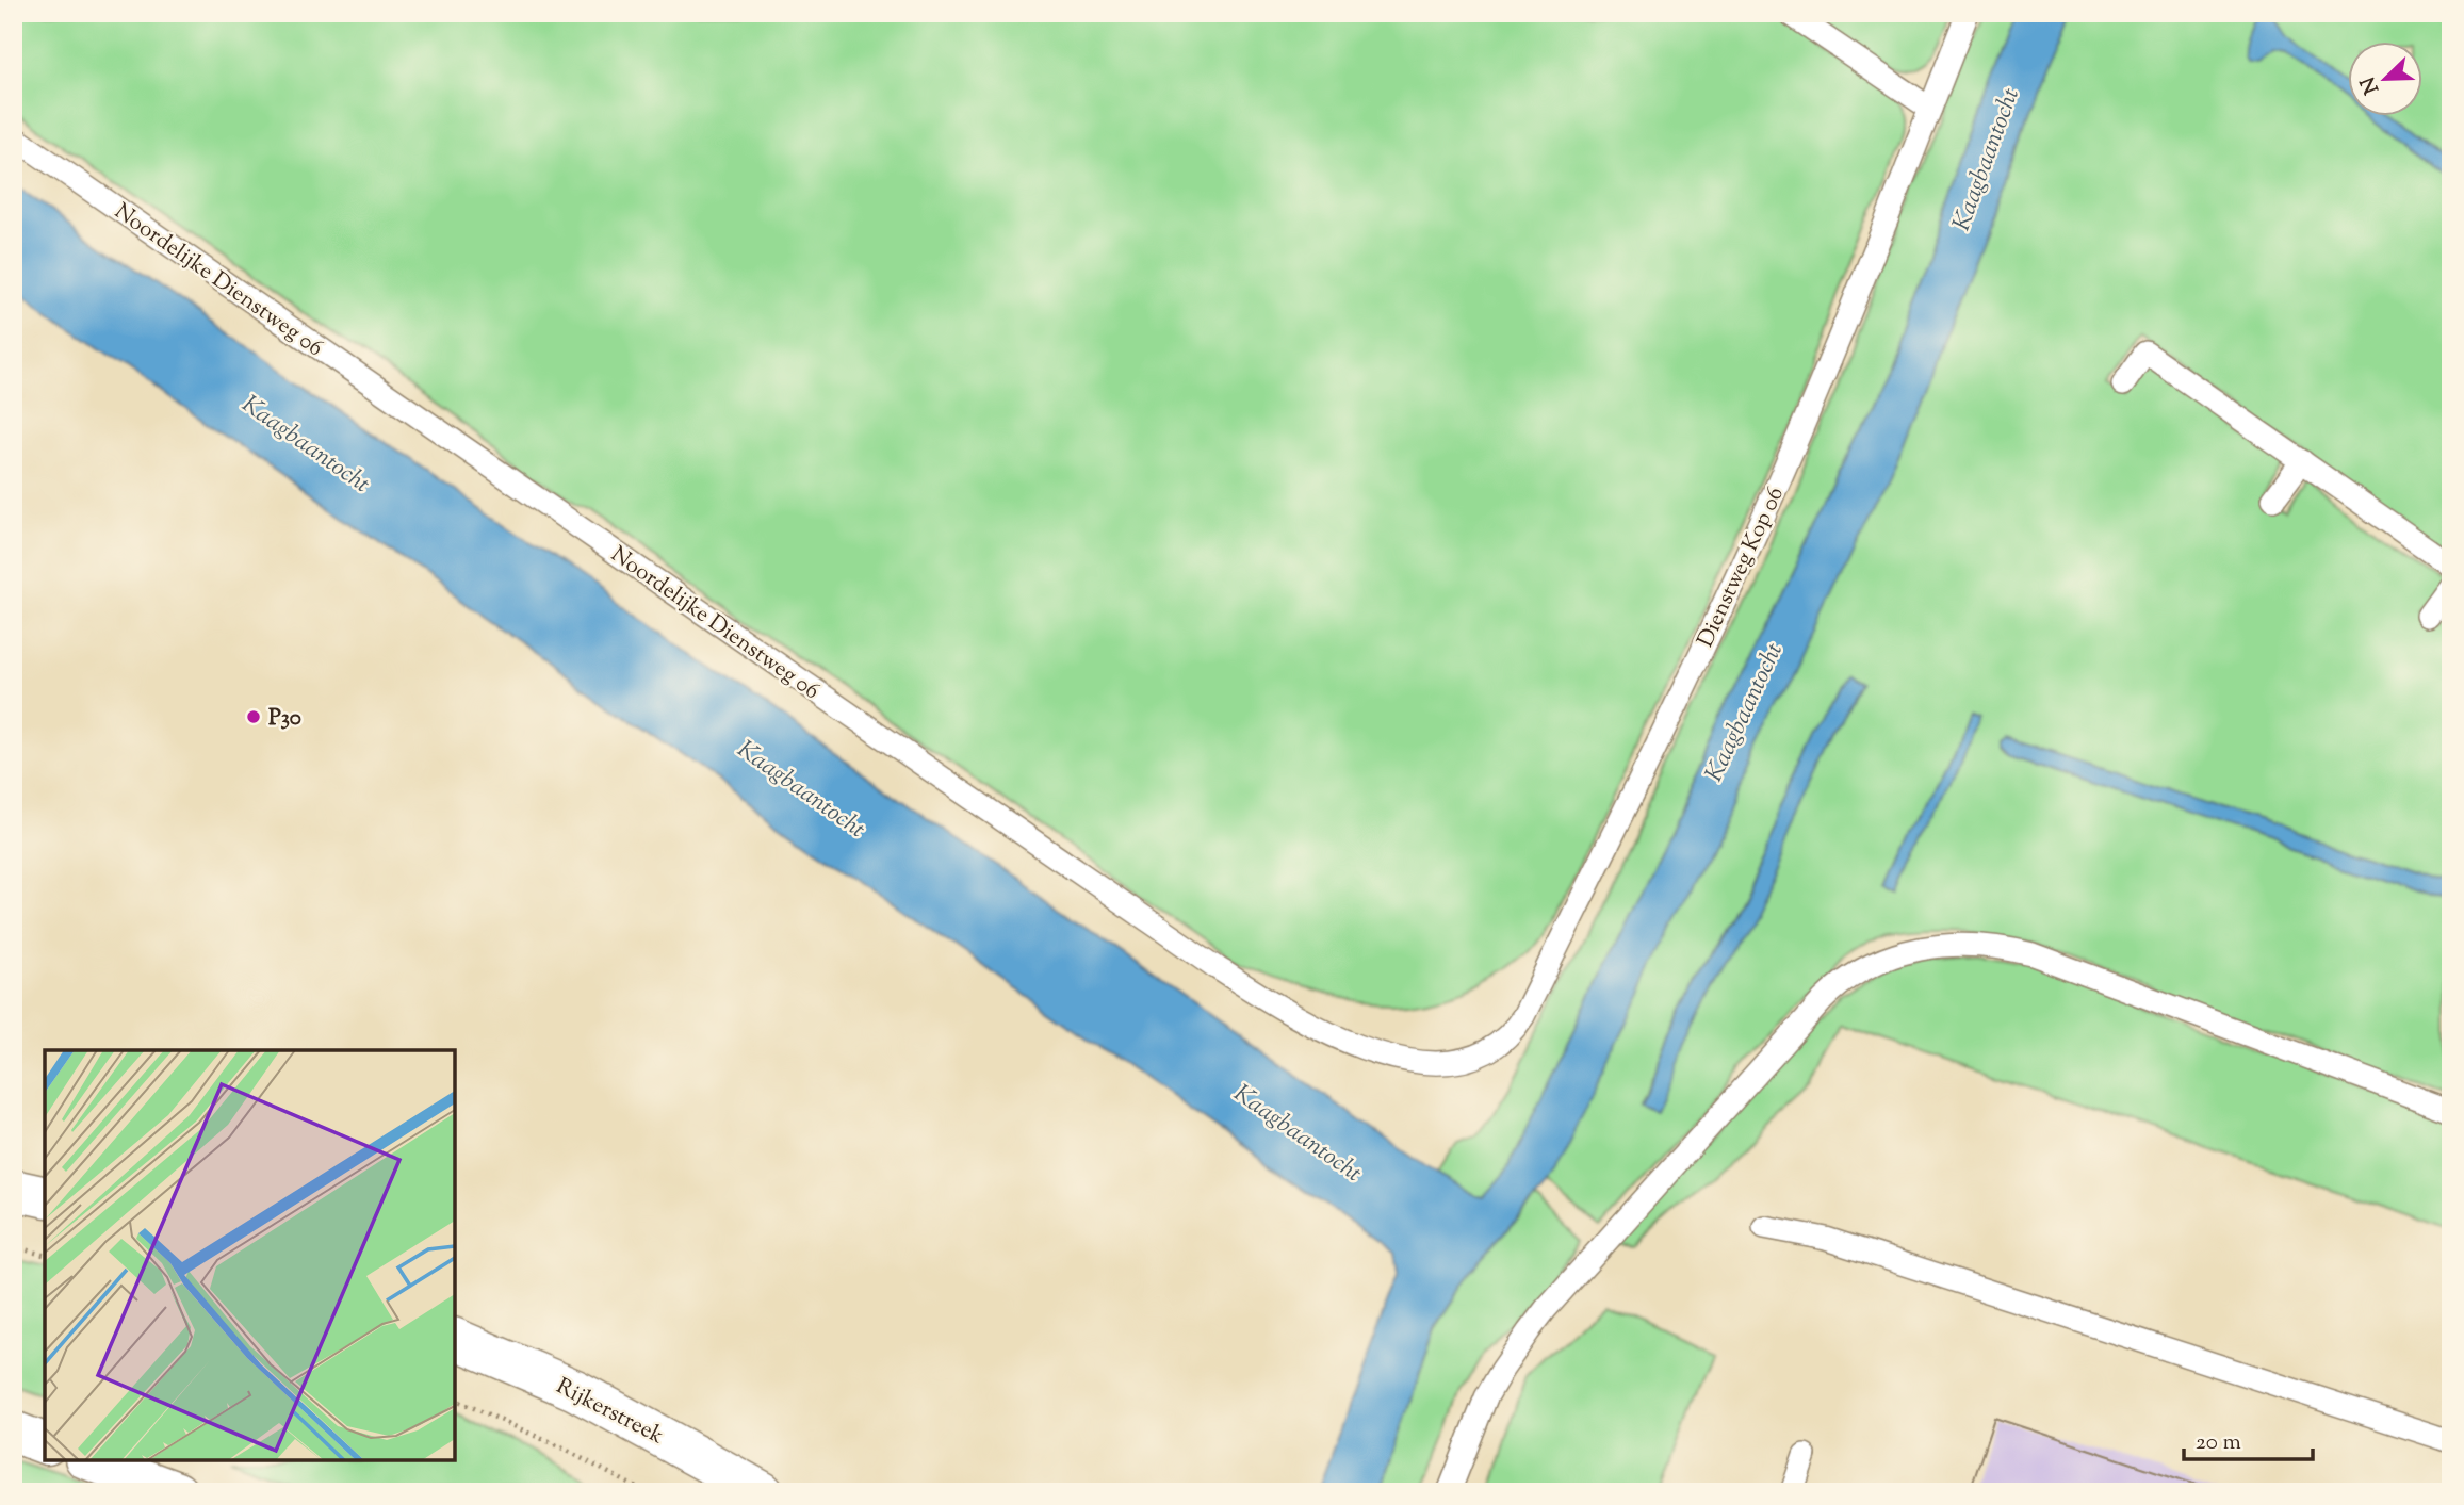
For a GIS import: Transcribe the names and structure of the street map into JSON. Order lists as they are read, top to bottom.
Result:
{
  "streets": {
    "main road": ["Rijkerstreek"],
    "lane": ["Noordelijke Dienstweg 06", "Dienstweg Kop 06"]
  },
  "crossings": [
    ["Noordelijke Dienstweg 06", "Dienstweg Kop 06"]
  ],
  "water": ["Kaagbaantocht"],
  "places": ["P30"],
  "scale_bar": "20 m",
  "north": "bottom left"
}
